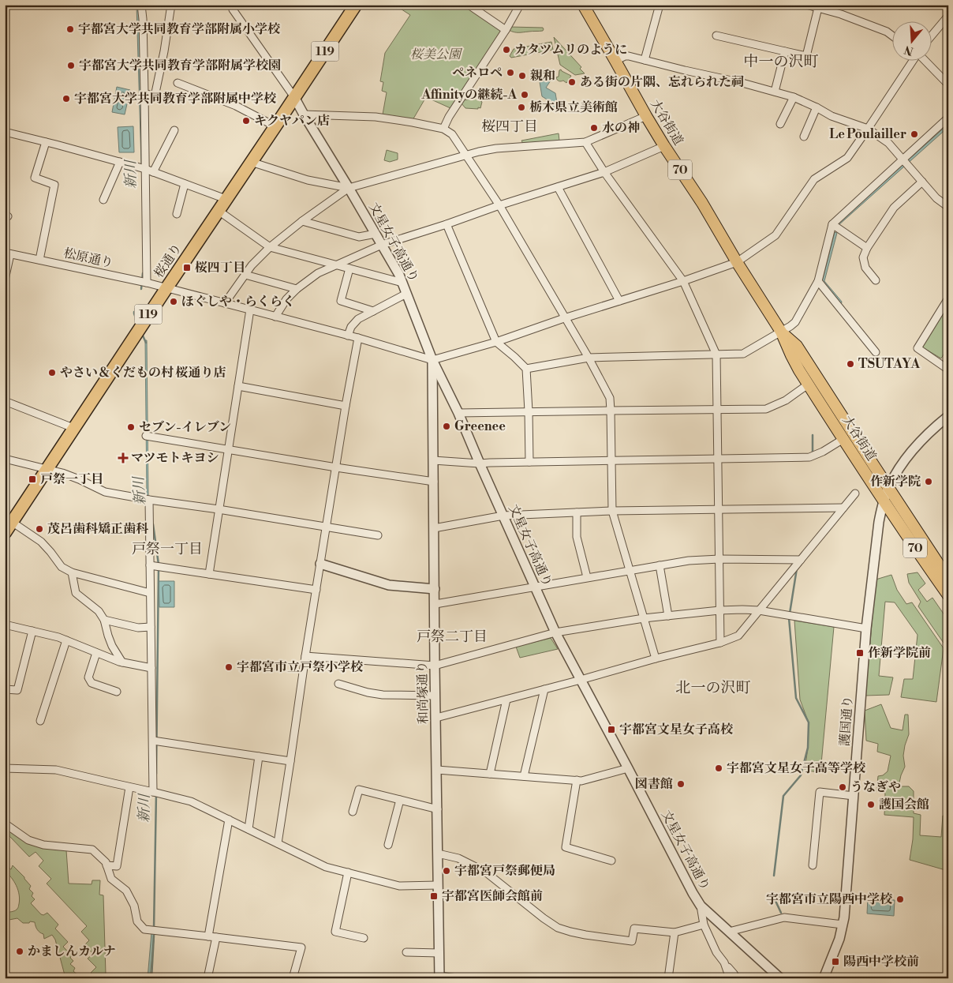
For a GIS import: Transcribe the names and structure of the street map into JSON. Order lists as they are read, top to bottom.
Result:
{
  "streets": {
    "highway": ["119", "桜通り"],
    "main road": ["大谷街道", "70"],
    "street": [
      "文星女子高通り",
      "松原通り",
      "和尚塚通り",
      "護国通り"
    ]
  },
  "crossings": [
    ["大谷街道", "護国通り"],
    ["文星女子高通り", "松原通り"],
    ["文星女子高通り", "桜通り"],
    ["文星女子高通り", "和尚塚通り"],
    ["松原通り", "桜通り"],
    ["松原通り", "和尚塚通り"]
  ],
  "districts": [
    "中一の沢町",
    "桜四丁目",
    "戸祭一丁目",
    "戸祭二丁目",
    "北一の沢町"
  ],
  "water": ["新川"],
  "parks": ["桜美公園"],
  "places": {
    "other": [
      "宇都宮大学共同教育学部附属小学校",
      "カタツムリのように",
      "宇都宮大学共同教育学部附属学校園",
      "ペネロペ",
      "親和",
      "ある街の片隅、忘れられた祠",
      "Affinityの継続-A",
      "宇都宮大学共同教育学部附属中学校",
      "栃木県立美術館",
      "キクヤパン店",
      "水の神",
      "Le Poulailler",
      "ほぐしや・らくらく",
      "TSUTAYA",
      "やさい＆くだもの村 桜通り店",
      "Greenee",
      "セブン-イレブン",
      "作新学院",
      "茂呂歯科矯正歯科",
      "宇都宮市立戸祭小学校",
      "宇都宮文星女子高等学校",
      "図書館",
      "うなぎや",
      "護国会館",
      "宇都宮戸祭郵便局",
      "宇都宮市立陽西中学校",
      "かましんカルナ"
    ],
    "transit": [
      "桜四丁目",
      "戸祭一丁目",
      "作新学院前",
      "宇都宮文星女子高校",
      "宇都宮医師会館前",
      "陽西中学校前"
    ],
    "health": ["マツモトキヨシ"]
  },
  "north": "bottom"
}
